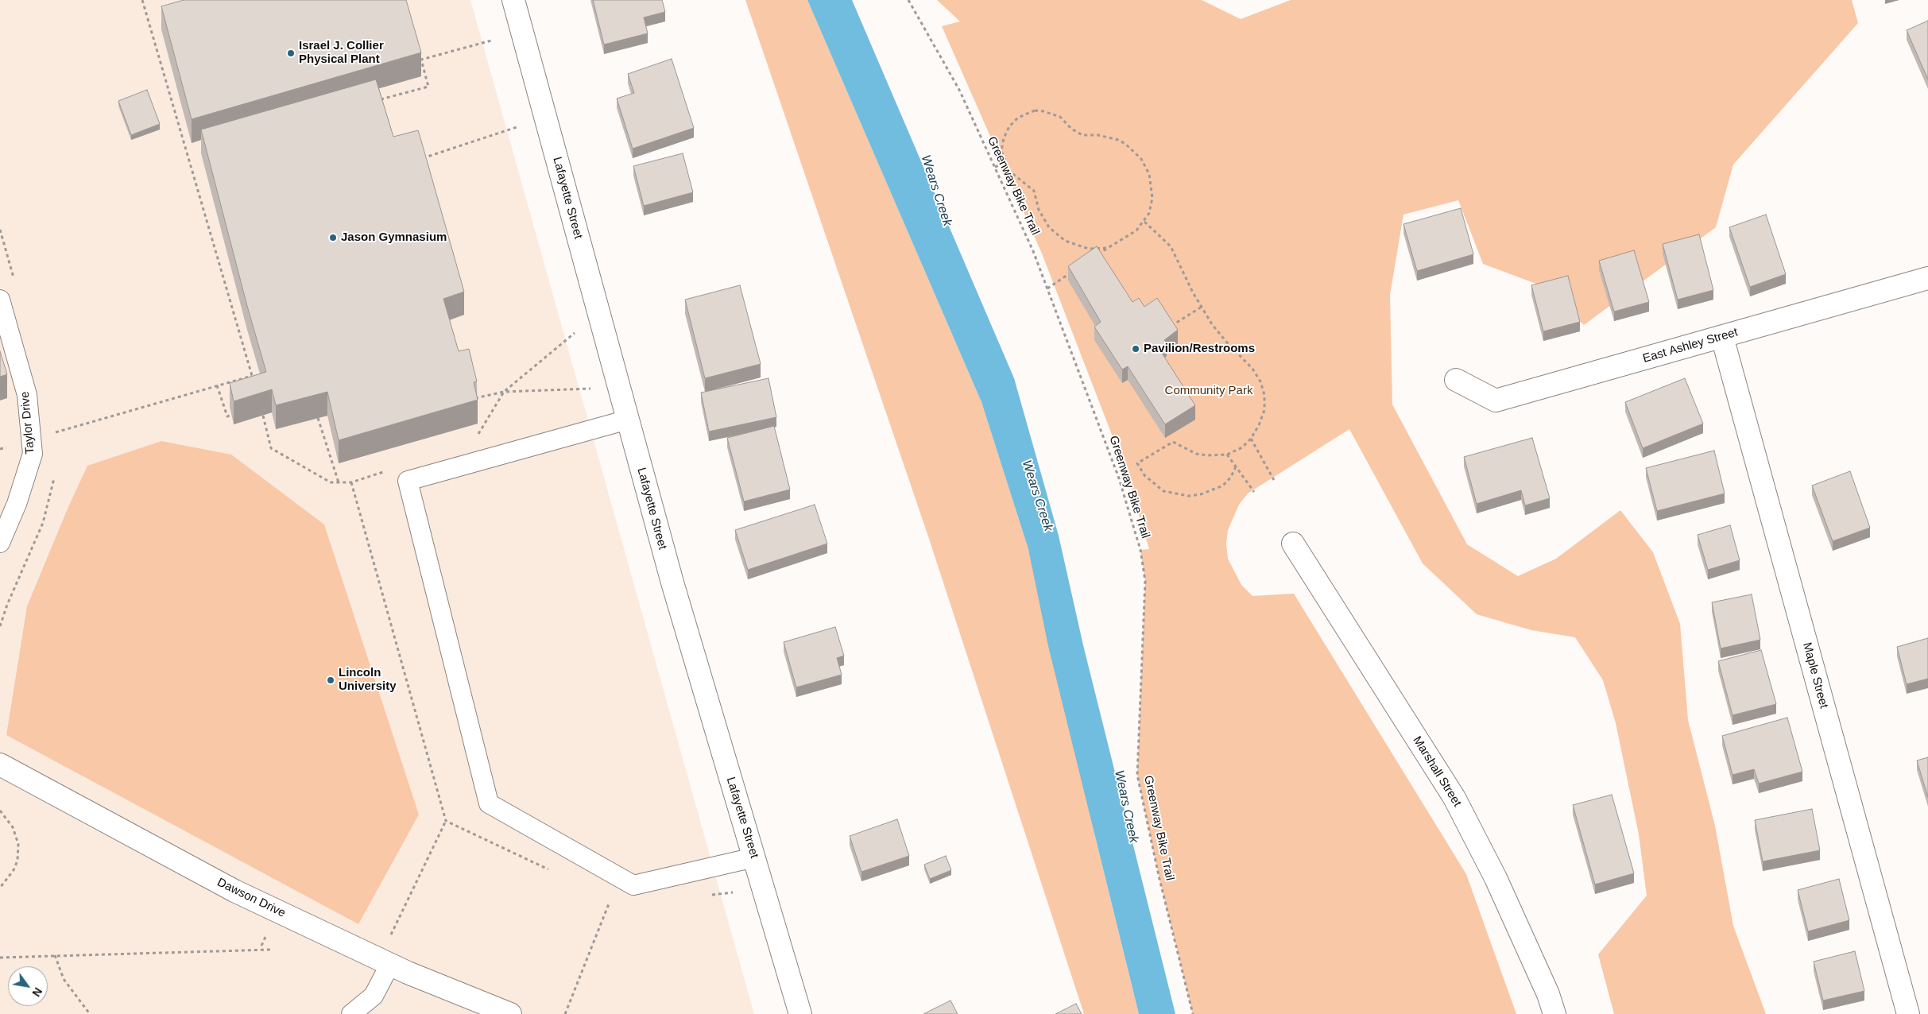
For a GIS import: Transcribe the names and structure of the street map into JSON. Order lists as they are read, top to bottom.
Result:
{
  "streets": {
    "street": [
      "Lafayette Street",
      "East Ashley Street",
      "Maple Street",
      "Marshall Street",
      "Dawson Drive"
    ],
    "lane": ["Taylor Drive"],
    "path": ["Greenway Bike Trail"]
  },
  "crossings": [
    ["East Ashley Street", "Maple Street"]
  ],
  "water": ["Wears Creek"],
  "parks": ["Community Park"],
  "places": [
    "Israel J. Collier Physical Plant",
    "Jason Gymnasium",
    "Pavilion/Restrooms",
    "Lincoln University"
  ],
  "north": "bottom right"
}
